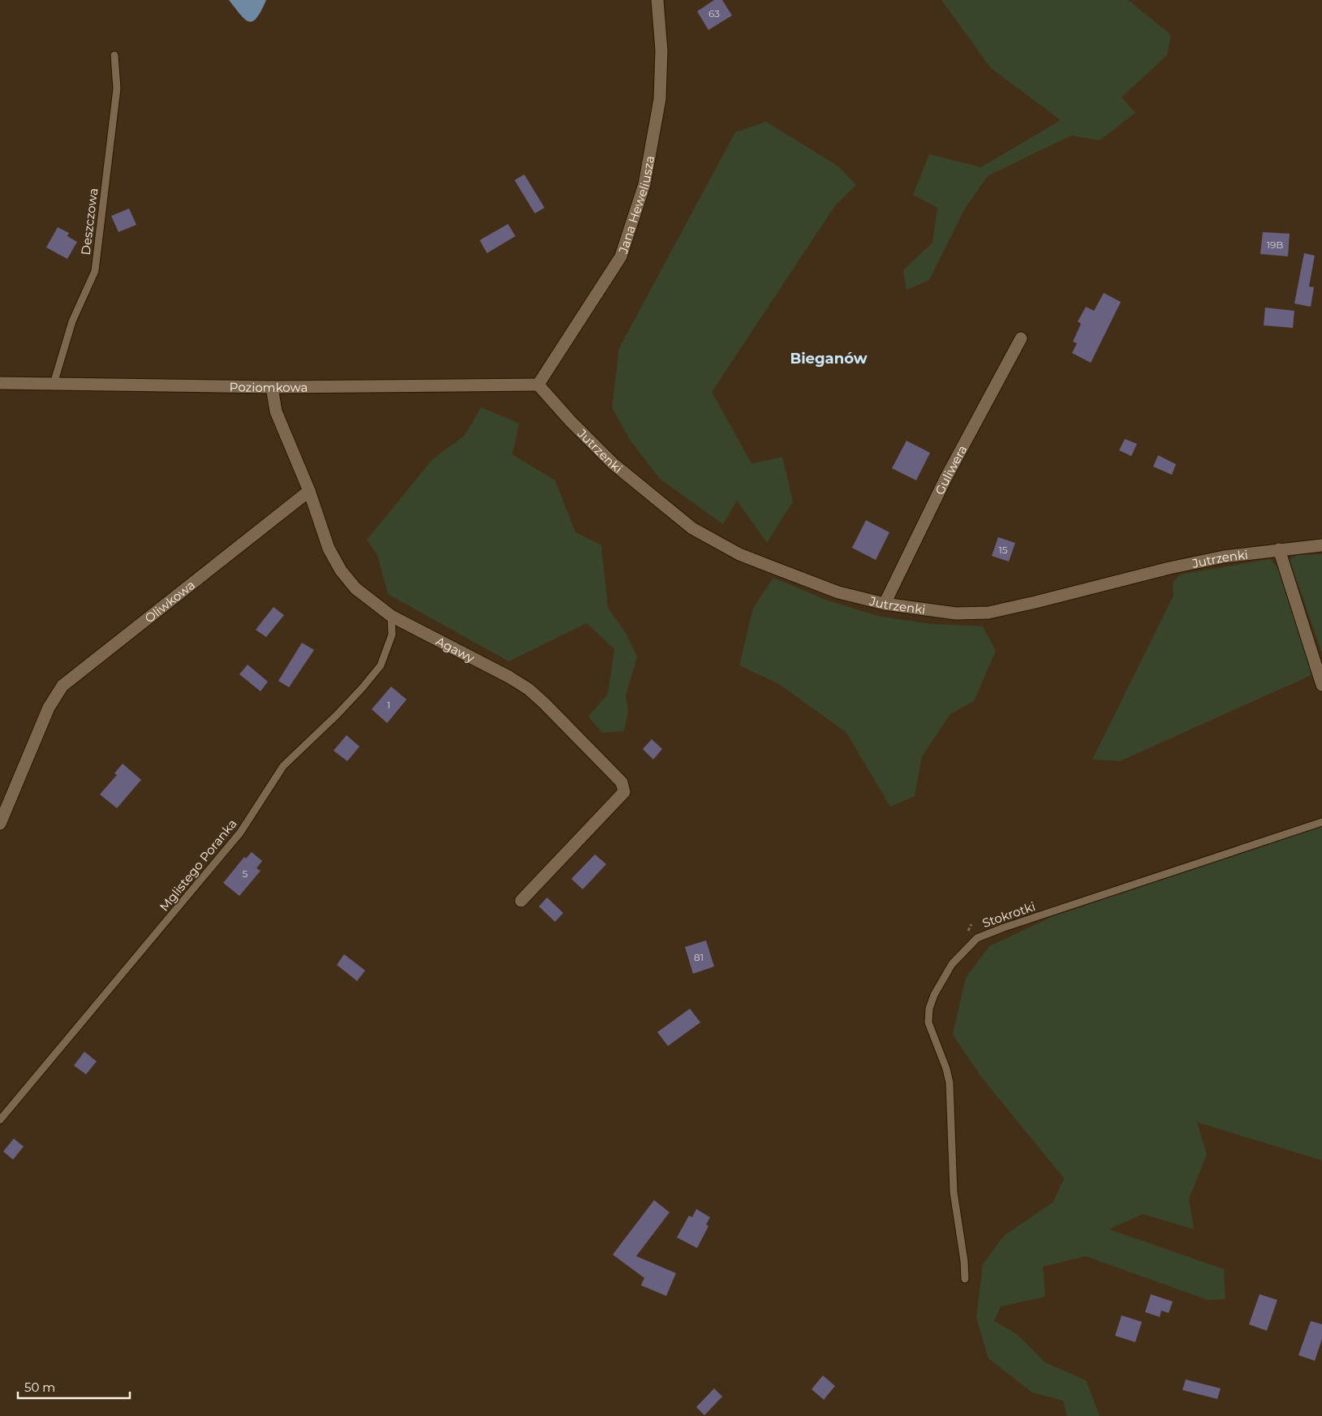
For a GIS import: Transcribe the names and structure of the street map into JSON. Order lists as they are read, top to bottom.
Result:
{
  "streets": {
    "street": [
      "Jana Heweliusza",
      "Poziomkowa",
      "Jutrzenki",
      "Guliwera",
      "Oliwkowa",
      "Agawy"
    ],
    "lane": ["Deszczowa", "Mglistego Poranka", "Stokrotki"]
  },
  "crossings": [
    ["Jana Heweliusza", "Poziomkowa"],
    ["Jana Heweliusza", "Jutrzenki"],
    ["Deszczowa", "Poziomkowa"],
    ["Poziomkowa", "Jutrzenki"],
    ["Jutrzenki", "Guliwera"],
    ["Oliwkowa", "Agawy"],
    ["Agawy", "Mglistego Poranka"]
  ],
  "districts": ["Bieganów"],
  "house_numbers": [
    "63",
    "19B",
    "15",
    "1",
    "5",
    "81"
  ],
  "scale_bar": "50 m"
}
